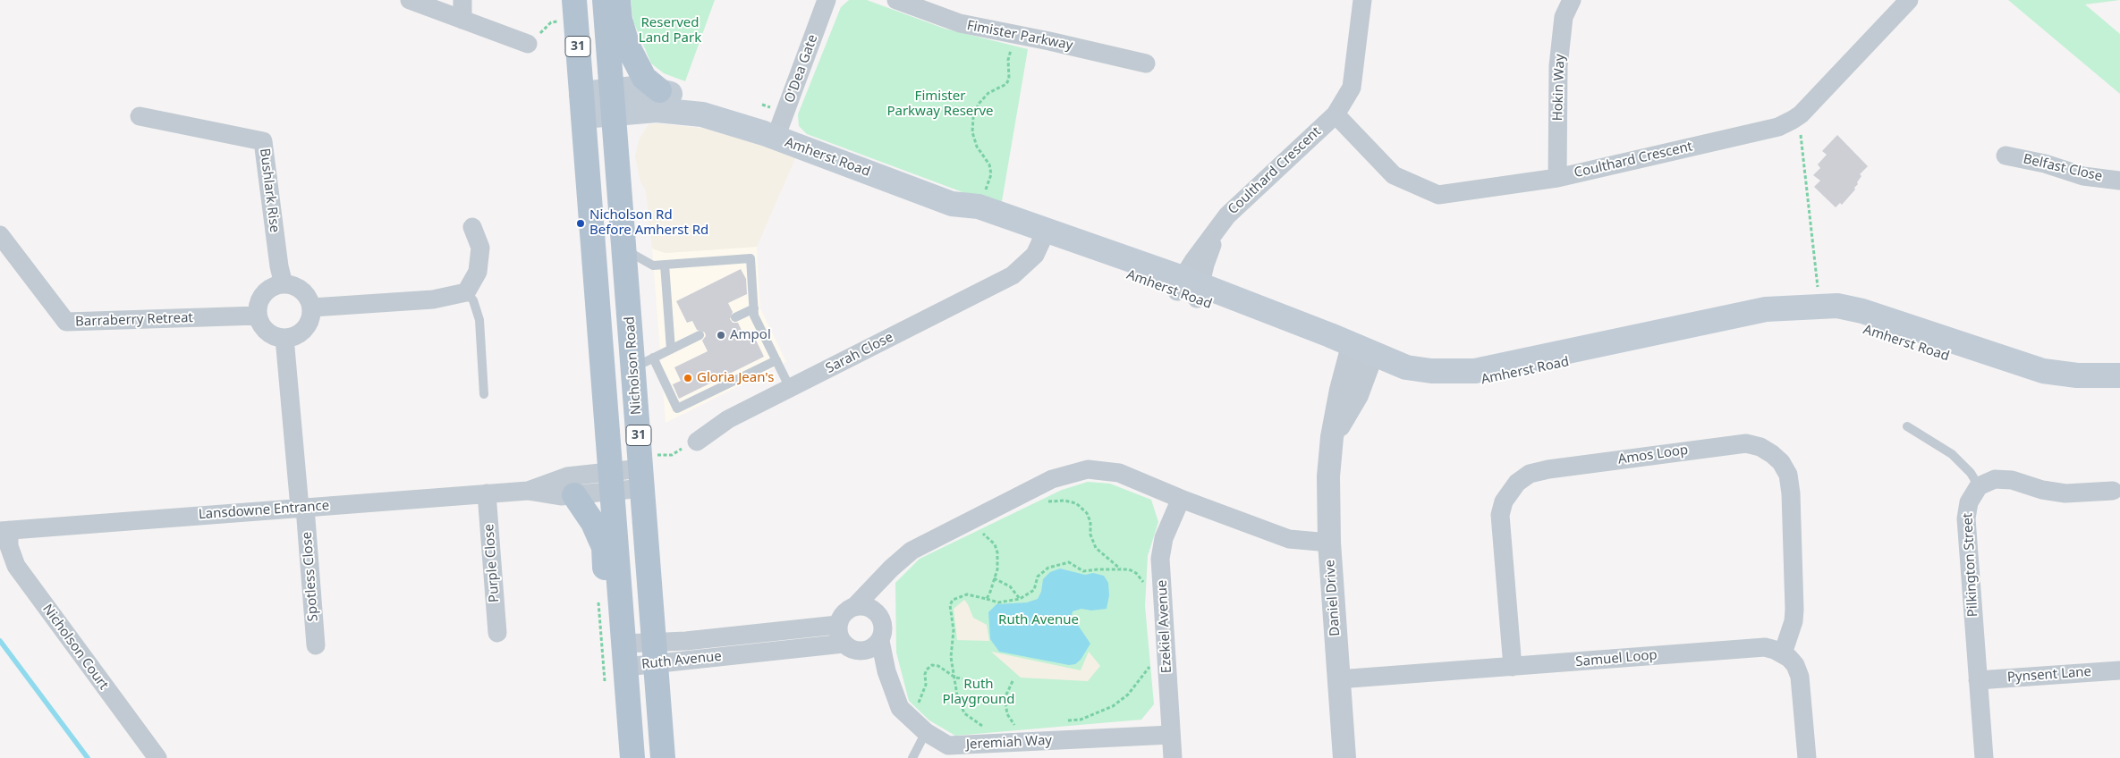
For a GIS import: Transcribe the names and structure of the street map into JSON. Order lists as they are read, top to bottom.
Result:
{
  "streets": {
    "main road": ["31", "Amherst Road", "Nicholson Road"],
    "street": [
      "Fimister Parkway",
      "O'Dea Gate",
      "Hokin Way",
      "Coulthard Crescent",
      "Belfast Close",
      "Bushlark Rise",
      "Barraberry Retreat",
      "Sarah Close",
      "Amos Loop",
      "Lansdowne Entrance",
      "Purple Close",
      "Pilkington Street",
      "Spotless Close",
      "Daniel Drive",
      "Ezekiel Avenue",
      "Nicholson Court",
      "Samuel Loop",
      "Ruth Avenue",
      "Pynsent Lane",
      "Jeremiah Way"
    ]
  },
  "crossings": [
    ["31", "Amherst Road"],
    ["31", "Lansdowne Entrance"],
    ["31", "Ruth Avenue"],
    ["O'Dea Gate", "Amherst Road"],
    ["Hokin Way", "Coulthard Crescent"],
    ["Amherst Road", "Coulthard Crescent"],
    ["Amherst Road", "Sarah Close"],
    ["Amherst Road", "Nicholson Road"],
    ["Amherst Road", "Daniel Drive"],
    ["Bushlark Rise", "Barraberry Retreat"],
    ["Nicholson Road", "Lansdowne Entrance"],
    ["Nicholson Road", "Ruth Avenue"],
    ["Amos Loop", "Samuel Loop"],
    ["Lansdowne Entrance", "Purple Close"],
    ["Lansdowne Entrance", "Spotless Close"],
    ["Lansdowne Entrance", "Nicholson Court"],
    ["Pilkington Street", "Pynsent Lane"],
    ["Daniel Drive", "Samuel Loop"],
    ["Ezekiel Avenue", "Jeremiah Way"],
    ["Ruth Avenue", "Jeremiah Way"]
  ],
  "parks": [
    "Reserved Land Park",
    "Fimister Parkway Reserve",
    "Ruth Avenue",
    "Ruth Playground"
  ],
  "places": ["Nicholson Rd Before Amherst Rd", "Ampol", "Gloria Jean's"]
}
